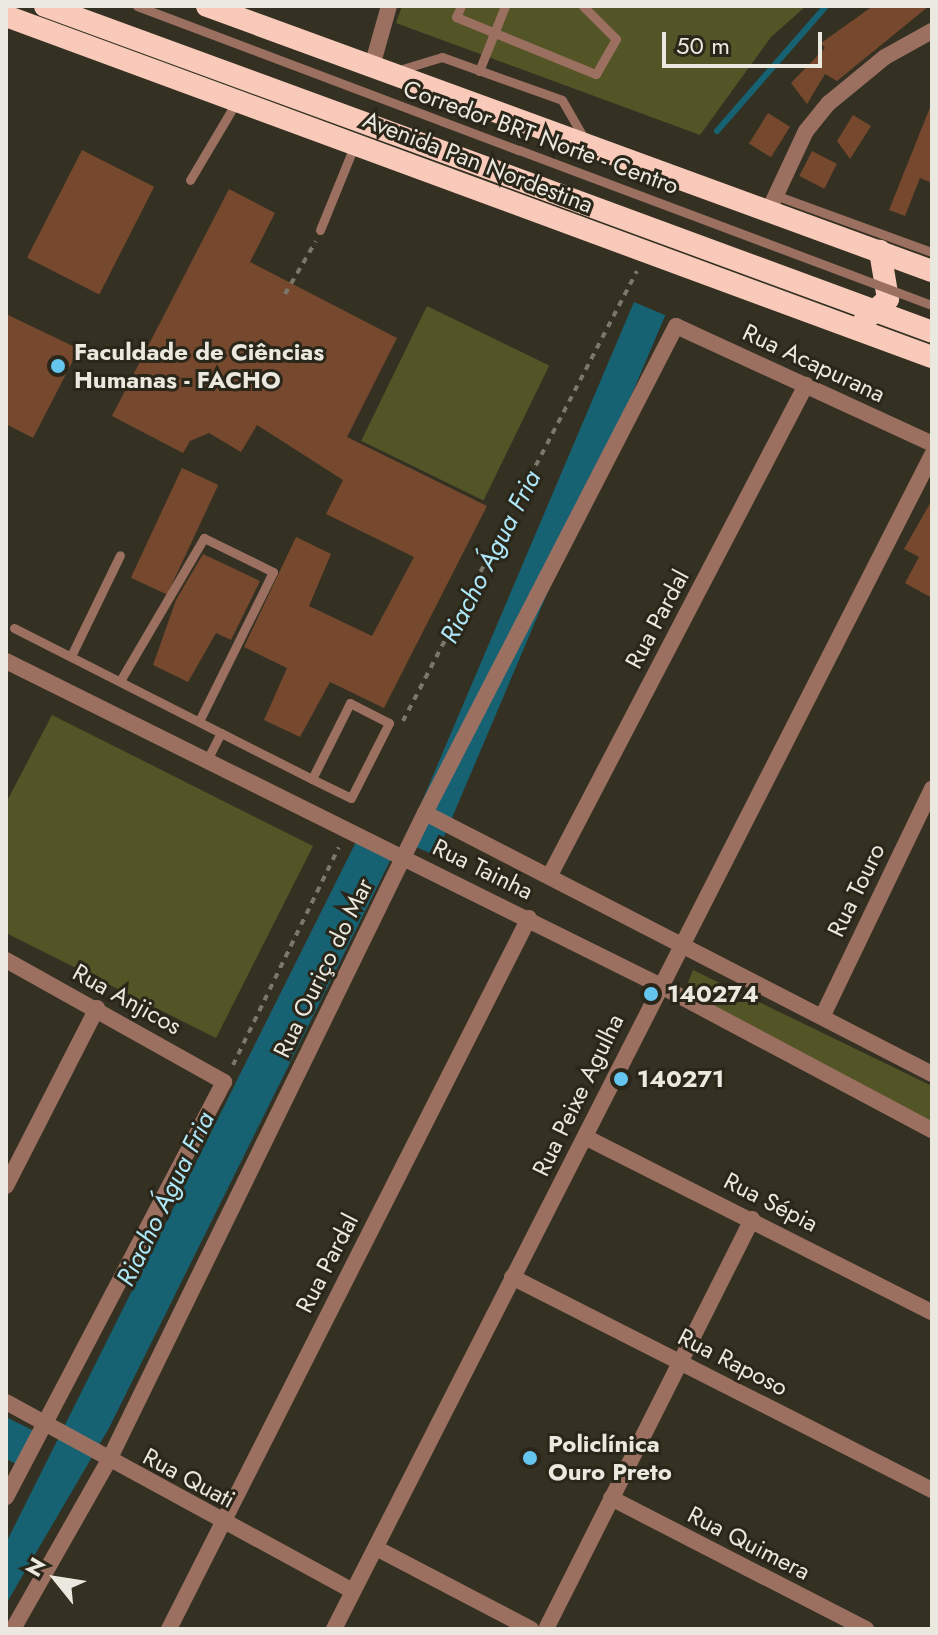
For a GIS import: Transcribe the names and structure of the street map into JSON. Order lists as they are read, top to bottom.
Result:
{
  "streets": {
    "highway": ["Avenida Pan Nordestina"],
    "street": [
      "Rua Acapurana",
      "Rua Pardal",
      "Rua Tainha",
      "Rua Touro",
      "Rua Ouriço do Mar",
      "Rua Anjicos",
      "Rua Peixe Agulha",
      "Rua Sépia",
      "Rua Raposo",
      "Rua Quati",
      "Rua Quimera"
    ],
    "lane": ["Corredor BRT Norte - Centro"]
  },
  "crossings": [
    ["Rua Acapurana", "Rua Pardal"],
    ["Rua Acapurana", "Rua Ouriço do Mar"],
    ["Rua Pardal", "Rua Tainha"],
    ["Rua Pardal", "Rua Quati"],
    ["Rua Tainha", "Rua Touro"],
    ["Rua Tainha", "Rua Ouriço do Mar"],
    ["Rua Tainha", "Rua Peixe Agulha"],
    ["Rua Ouriço do Mar", "Rua Anjicos"],
    ["Rua Ouriço do Mar", "Rua Quati"],
    ["Rua Peixe Agulha", "Rua Sépia"],
    ["Rua Peixe Agulha", "Rua Raposo"],
    ["Rua Peixe Agulha", "Rua Quati"]
  ],
  "water": ["Riacho Água Fria"],
  "places": [
    "Faculdade de Ciências Humanas - FACHO",
    "140274",
    "140271",
    "Policlínica Ouro Preto"
  ],
  "scale_bar": "50 m",
  "north": "top left"
}
